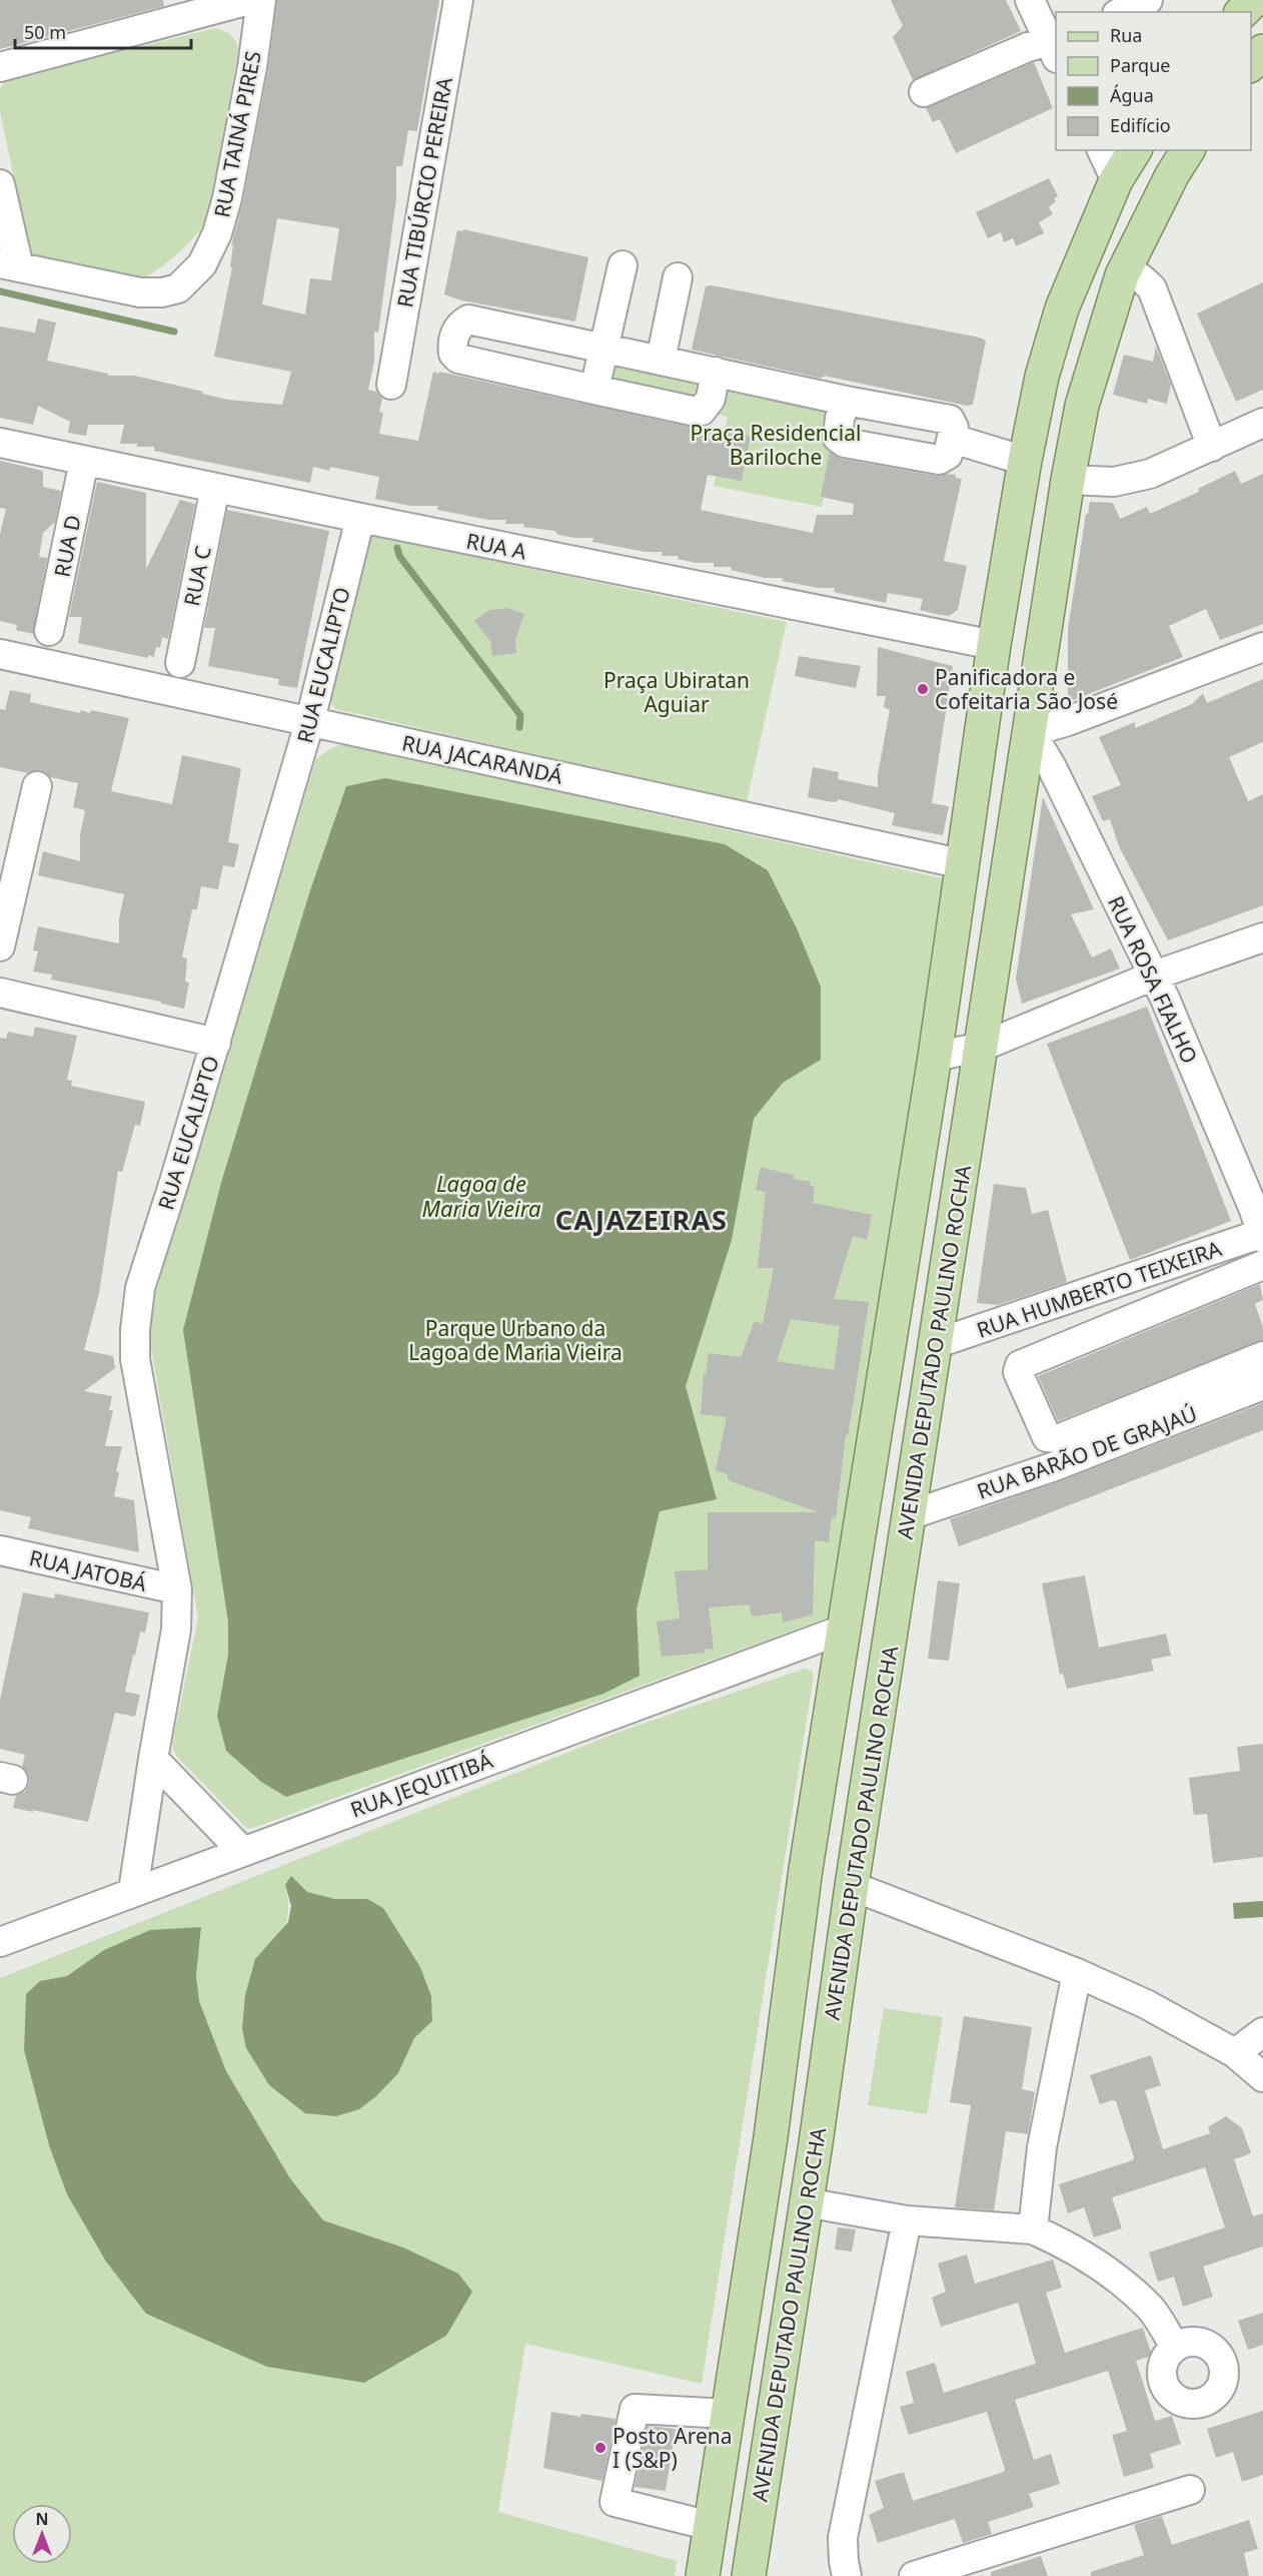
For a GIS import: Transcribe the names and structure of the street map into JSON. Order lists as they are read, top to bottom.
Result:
{
  "streets": {
    "main road": ["AVENIDA DEPUTADO PAULINO ROCHA"],
    "street": [
      "RUA TAINÁ PIRES",
      "RUA TIBÚRCIO PEREIRA",
      "RUA D",
      "RUA A",
      "RUA C",
      "RUA EUCALIPTO",
      "RUA JACARANDÁ",
      "RUA ROSA FIALHO",
      "RUA HUMBERTO TEIXEIRA",
      "RUA BARÃO DE GRAJAÚ",
      "RUA JATOBÁ",
      "RUA JEQUITIBÁ"
    ]
  },
  "crossings": [
    ["RUA D", "RUA A"],
    ["RUA A", "RUA C"],
    ["RUA A", "RUA EUCALIPTO"],
    ["RUA EUCALIPTO", "RUA JACARANDÁ"],
    ["RUA EUCALIPTO", "RUA JATOBÁ"],
    ["RUA EUCALIPTO", "RUA JEQUITIBÁ"],
    ["RUA ROSA FIALHO", "RUA HUMBERTO TEIXEIRA"],
    ["RUA ROSA FIALHO", "AVENIDA DEPUTADO PAULINO ROCHA"],
    ["RUA HUMBERTO TEIXEIRA", "AVENIDA DEPUTADO PAULINO ROCHA"],
    ["AVENIDA DEPUTADO PAULINO ROCHA", "RUA BARÃO DE GRAJAÚ"]
  ],
  "districts": ["CAJAZEIRAS"],
  "water": ["Lagoa de Maria Vieira"],
  "parks": ["Praça Residencial Bariloche", "Praça Ubiratan Aguiar", "Parque Urbano da Lagoa de Maria Vieira"],
  "places": ["Panificadora e Cofeitaria São José", "Posto Arena I (S&P)"],
  "legend": [
    "Rua",
    "Parque",
    "Água",
    "Edifício"
  ],
  "scale_bar": "50 m",
  "north": "top"
}
